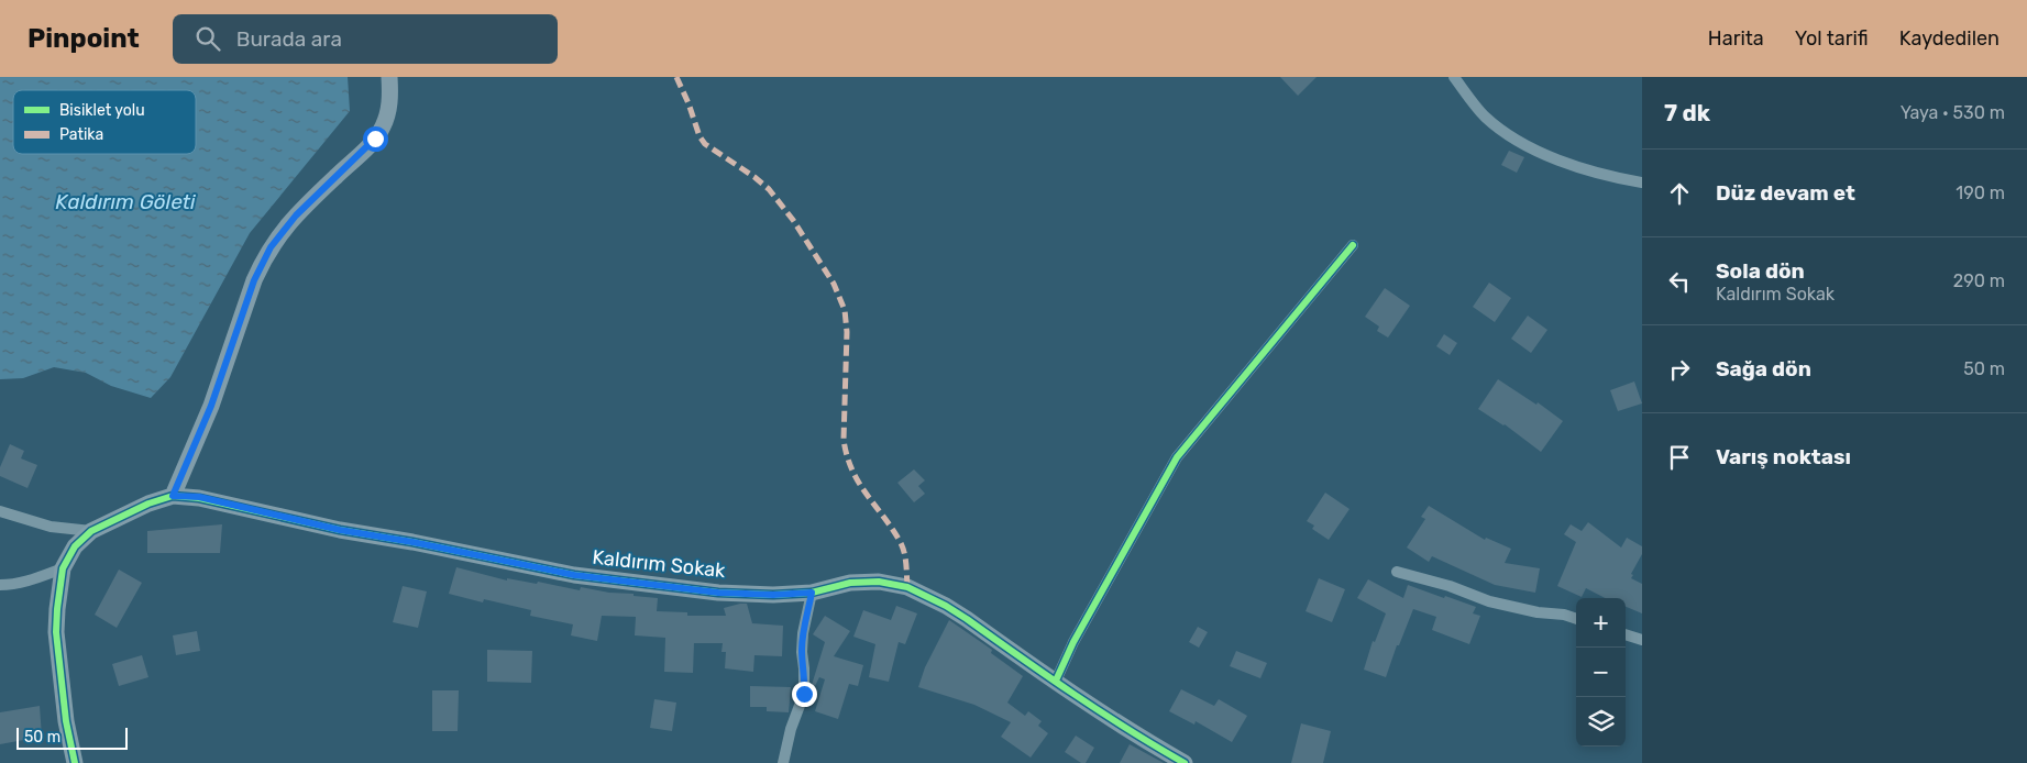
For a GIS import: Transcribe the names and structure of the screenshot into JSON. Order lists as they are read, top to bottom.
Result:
{
  "streets": {
    "street": ["Kaldırım Sokak"]
  },
  "water": ["Kaldırım Göleti"],
  "legend": ["Bisiklet yolu", "Patika"],
  "scale_bar": "50 m",
  "page": {
    "header": "Pinpoint",
    "search": "Burada ara",
    "nav": ["Harita", "Yol tarifi", "Kaydedilen"],
    "heading": ["7 dk", "Yaya · 530 m"],
    "list": [
      ["Düz devam et", "190 m"],
      ["Sola dön", "Kaldırım Sokak", "290 m"],
      ["Sağa dön", "50 m"],
      "Varış noktası"
    ],
    "map_buttons": ["+", "−"],
    "scale": "50 m"
  }
}
